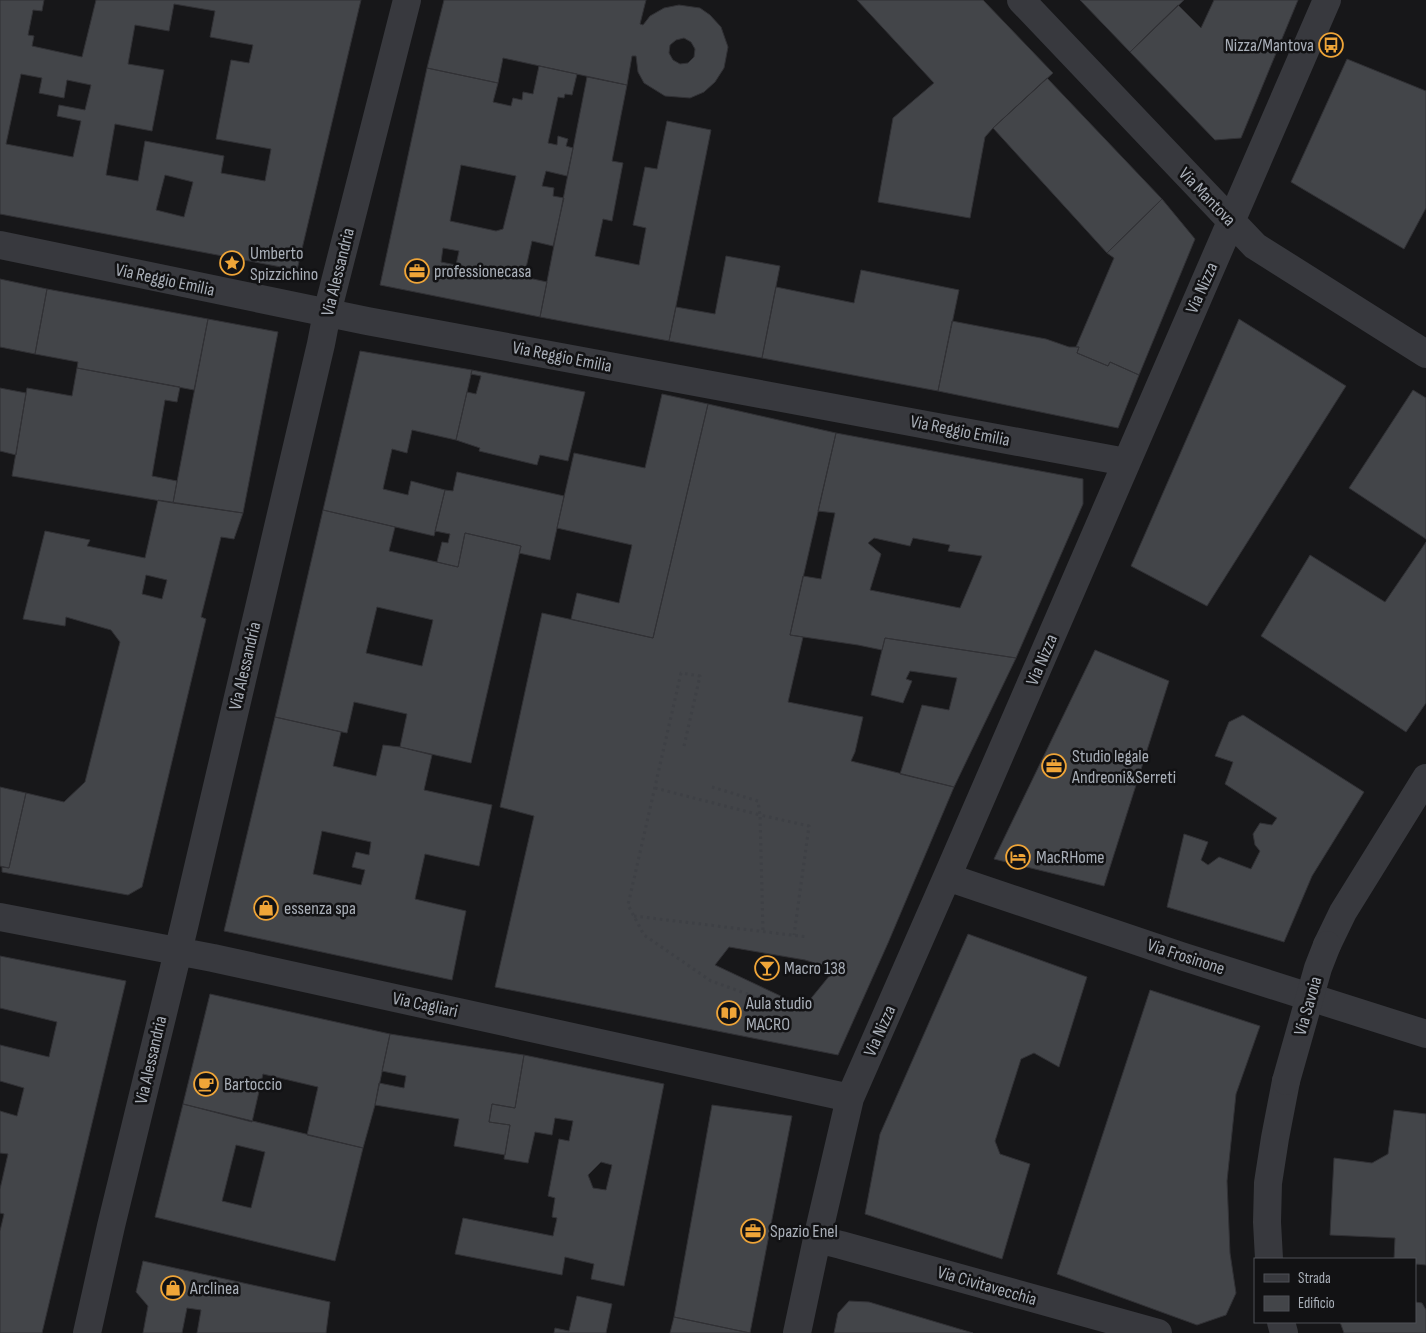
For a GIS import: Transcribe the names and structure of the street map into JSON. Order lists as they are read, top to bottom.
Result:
{
  "streets": {
    "street": [
      "Via Mantova",
      "Via Alessandria",
      "Via Reggio Emilia",
      "Via Nizza",
      "Via Frosinone",
      "Via Cagliari",
      "Via Savoia",
      "Via Civitavecchia"
    ]
  },
  "crossings": [
    ["Via Mantova", "Via Nizza"],
    ["Via Alessandria", "Via Reggio Emilia"],
    ["Via Alessandria", "Via Cagliari"],
    ["Via Reggio Emilia", "Via Nizza"],
    ["Via Nizza", "Via Frosinone"],
    ["Via Nizza", "Via Cagliari"],
    ["Via Nizza", "Via Civitavecchia"]
  ],
  "places": {
    "bus stop": ["Nizza/Mantova"],
    "place": ["Umberto Spizzichino"],
    "office": ["professionecasa", "Studio legale Andreoni&Serreti", "Spazio Enel"],
    "hotel": ["MacRHome"],
    "shop": ["essenza spa", "Arclinea"],
    "bar": ["Macro 138"],
    "library": ["Aula studio MACRO"],
    "cafe": ["Bartoccio"]
  },
  "legend": ["Strada", "Edificio"]
}
